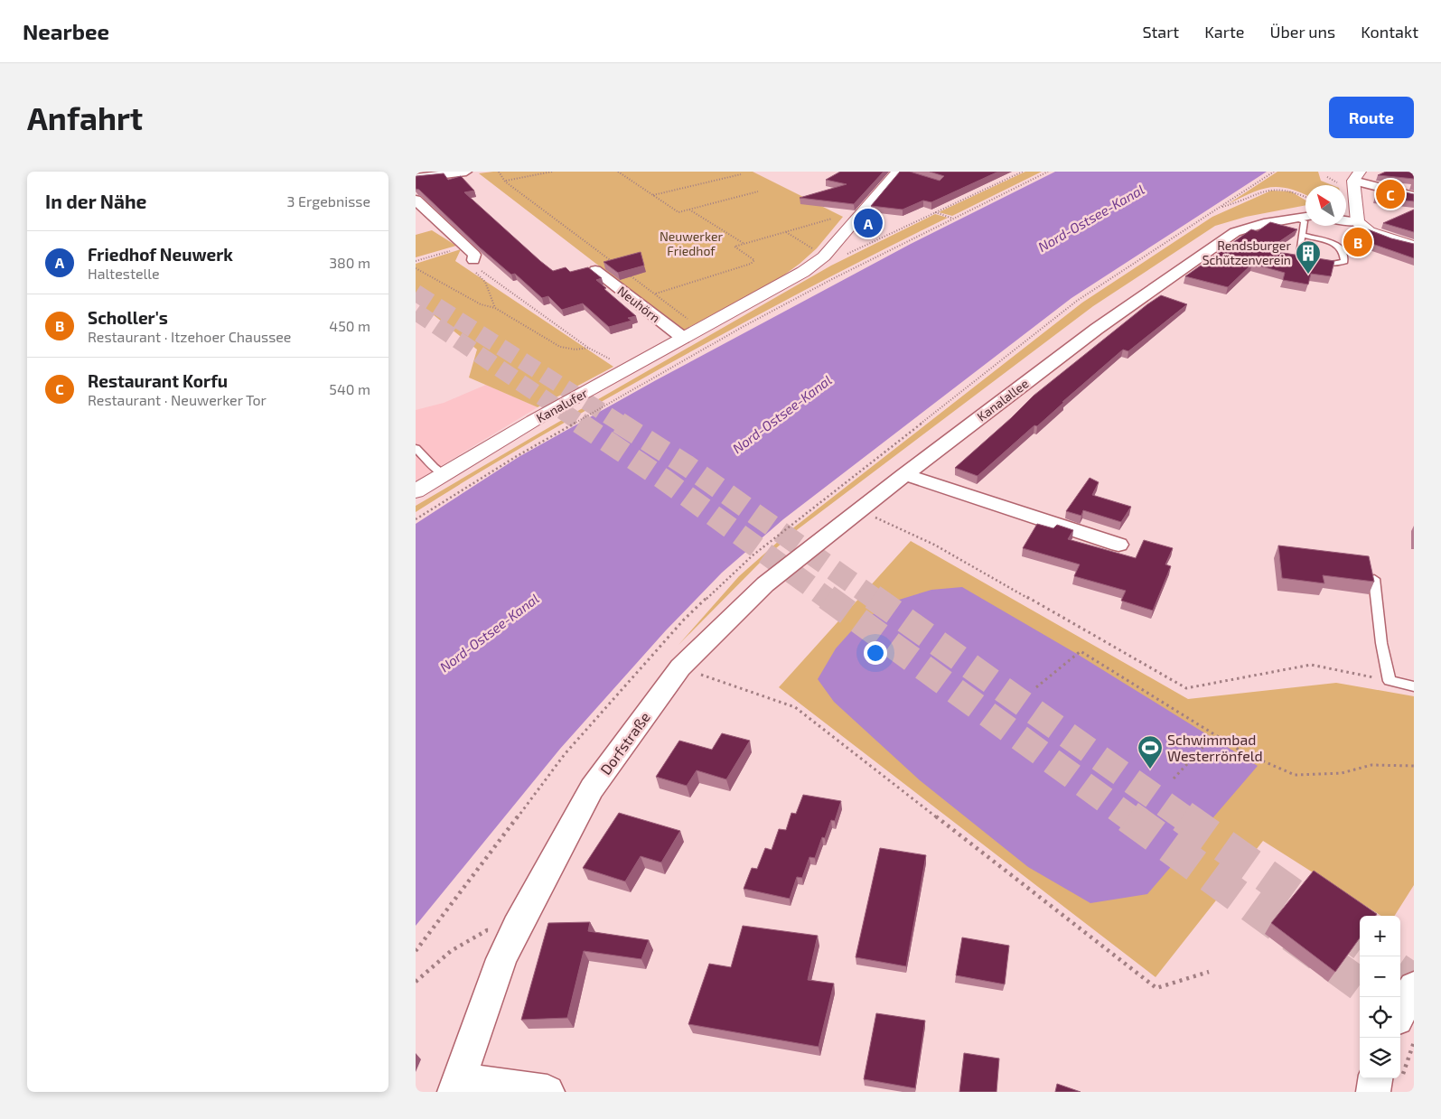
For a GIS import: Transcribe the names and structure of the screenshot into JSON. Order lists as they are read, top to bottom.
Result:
{
  "streets": {
    "street": [
      "Neuhörn",
      "Kanalallee",
      "Kanalufer",
      "Dorfstraße"
    ]
  },
  "crossings": [
    ["Neuhörn", "Kanalufer"],
    ["Kanalallee", "Dorfstraße"]
  ],
  "water": ["Nord-Ostsee-Kanal"],
  "parks": ["Neuwerker Friedhof"],
  "places": {
    "building": ["Rendsburger Schützenverein"],
    "sports": ["Schwimmbad Westerrönfeld"]
  },
  "north": "top left",
  "page": {
    "header": "Nearbee",
    "nav": [
      "Start",
      "Karte",
      "Über uns",
      "Kontakt"
    ],
    "buttons": "Route",
    "title": "Anfahrt",
    "heading": ["In der Nähe", "3 Ergebnisse"],
    "pins": ["C", "A", "B"],
    "list": [
      {
        "mark": "A",
        "name": "Friedhof Neuwerk",
        "note": "Haltestelle",
        "value": "380 m"
      },
      {
        "mark": "B",
        "name": "Scholler's",
        "note": "Restaurant · Itzehoer Chaussee",
        "value": "450 m"
      },
      {
        "mark": "C",
        "name": "Restaurant Korfu",
        "note": "Restaurant · Neuwerker Tor",
        "value": "540 m"
      }
    ],
    "map_buttons": ["+", "−"]
  }
}
